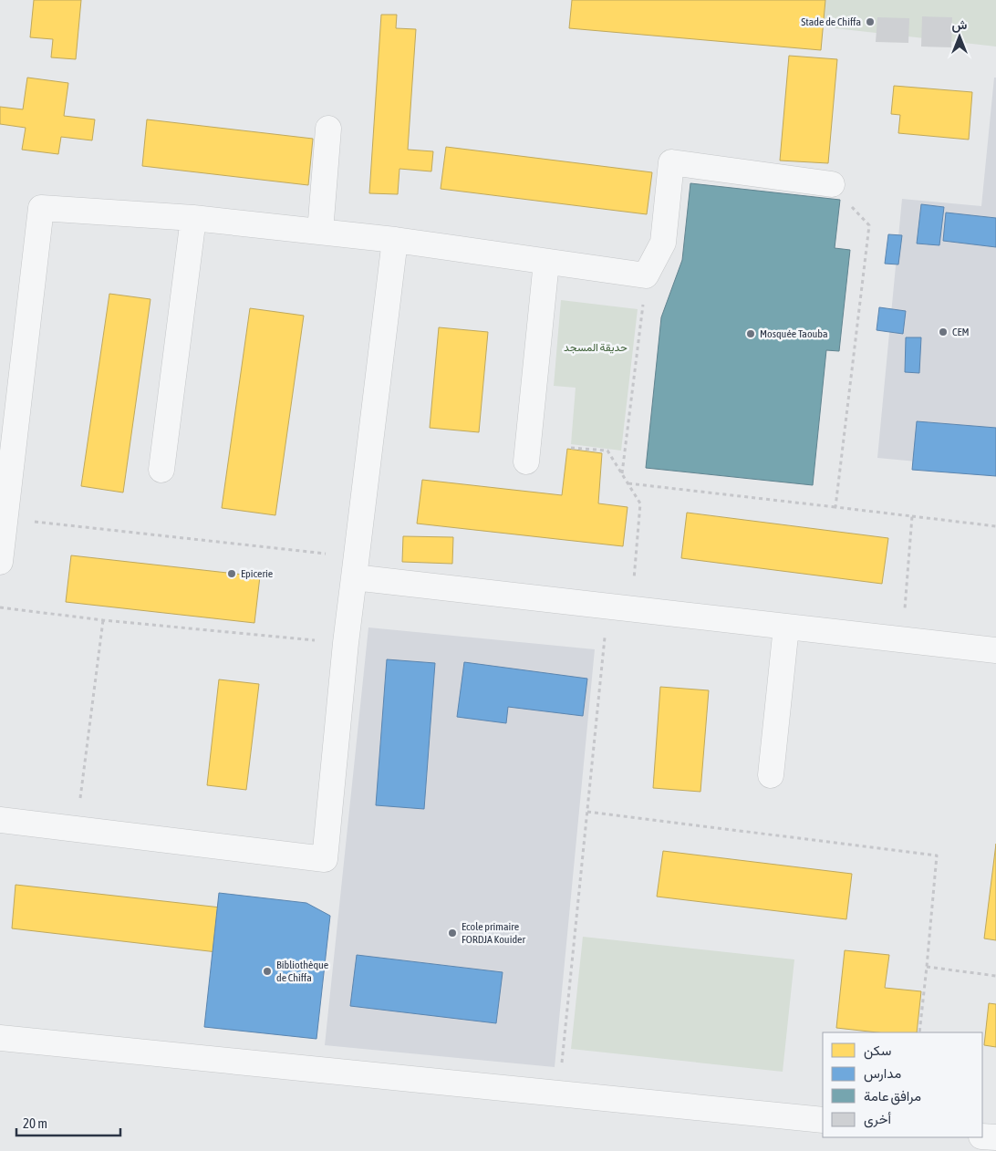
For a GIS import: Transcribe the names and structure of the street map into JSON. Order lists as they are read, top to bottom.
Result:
{
  "parks": ["حديقة المسجد"],
  "places": [
    "Stade de Chiffa",
    "CEM",
    "Mosquée Taouba",
    "Epicerie",
    "Ecole primaire FORDJA Kouider",
    "Bibliothèque de Chiffa"
  ],
  "legend": [
    "سكن",
    "مدارس",
    "مرافق عامة",
    "أخرى"
  ],
  "scale_bar": "20 m",
  "north": "top"
}
